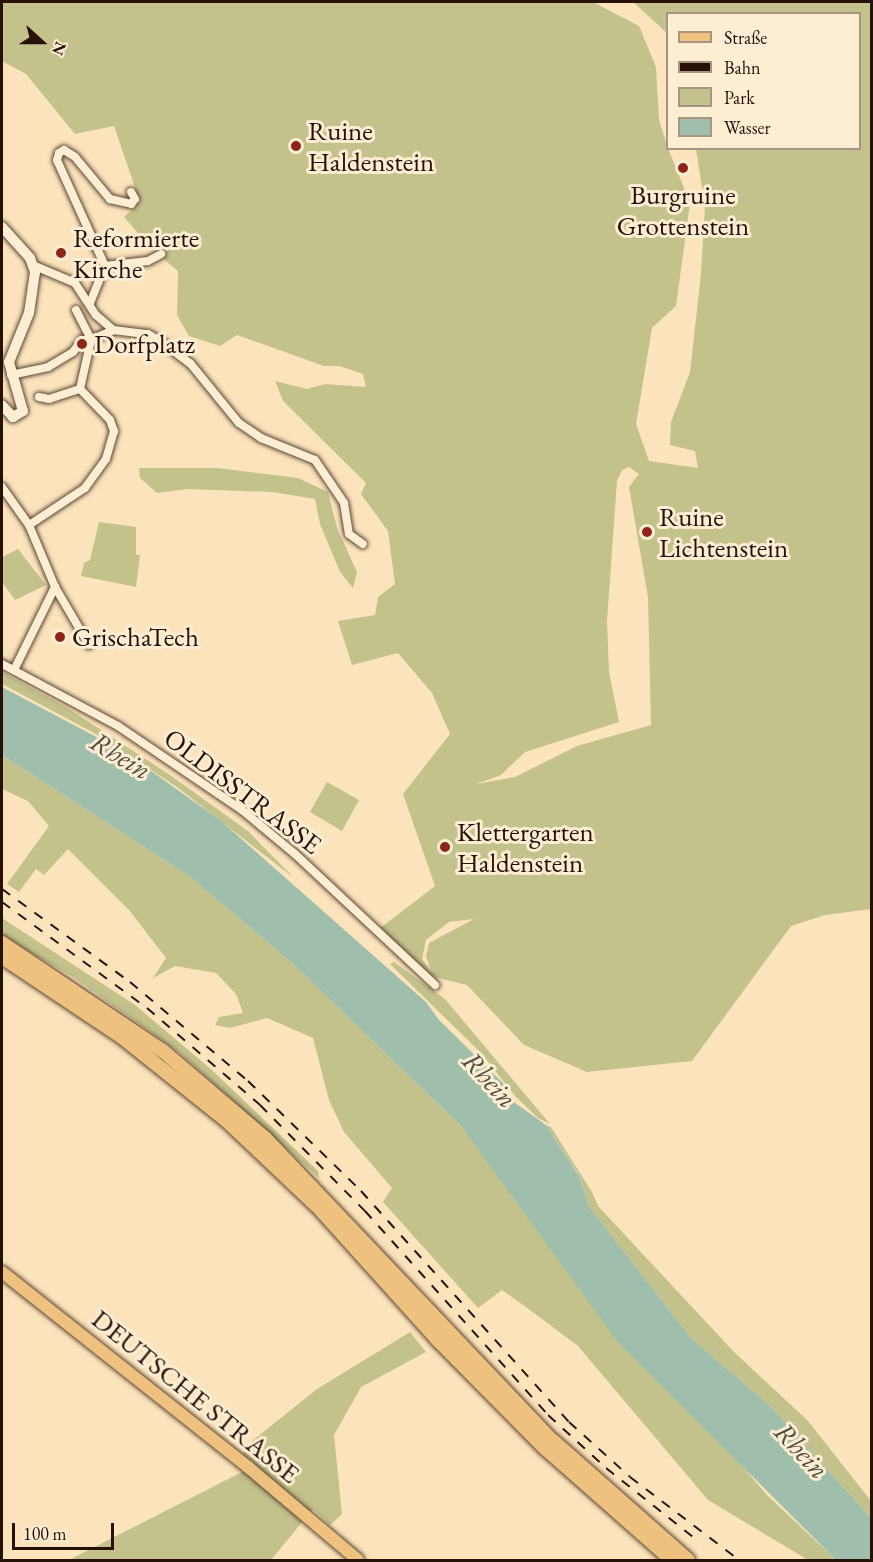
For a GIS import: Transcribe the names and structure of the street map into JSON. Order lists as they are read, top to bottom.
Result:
{
  "streets": {
    "main road": ["DEUTSCHE STRASSE"],
    "street": ["OLDISSTRASSE"]
  },
  "water": ["Rhein"],
  "places": [
    "Ruine Haldenstein",
    "Burgruine Grottenstein",
    "Reformierte Kirche",
    "Dorfplatz",
    "Ruine Lichtenstein",
    "GrischaTech",
    "Klettergarten Haldenstein"
  ],
  "legend": [
    "Straße",
    "Bahn",
    "Park",
    "Wasser"
  ],
  "scale_bar": "100 m",
  "north": "right"
}
